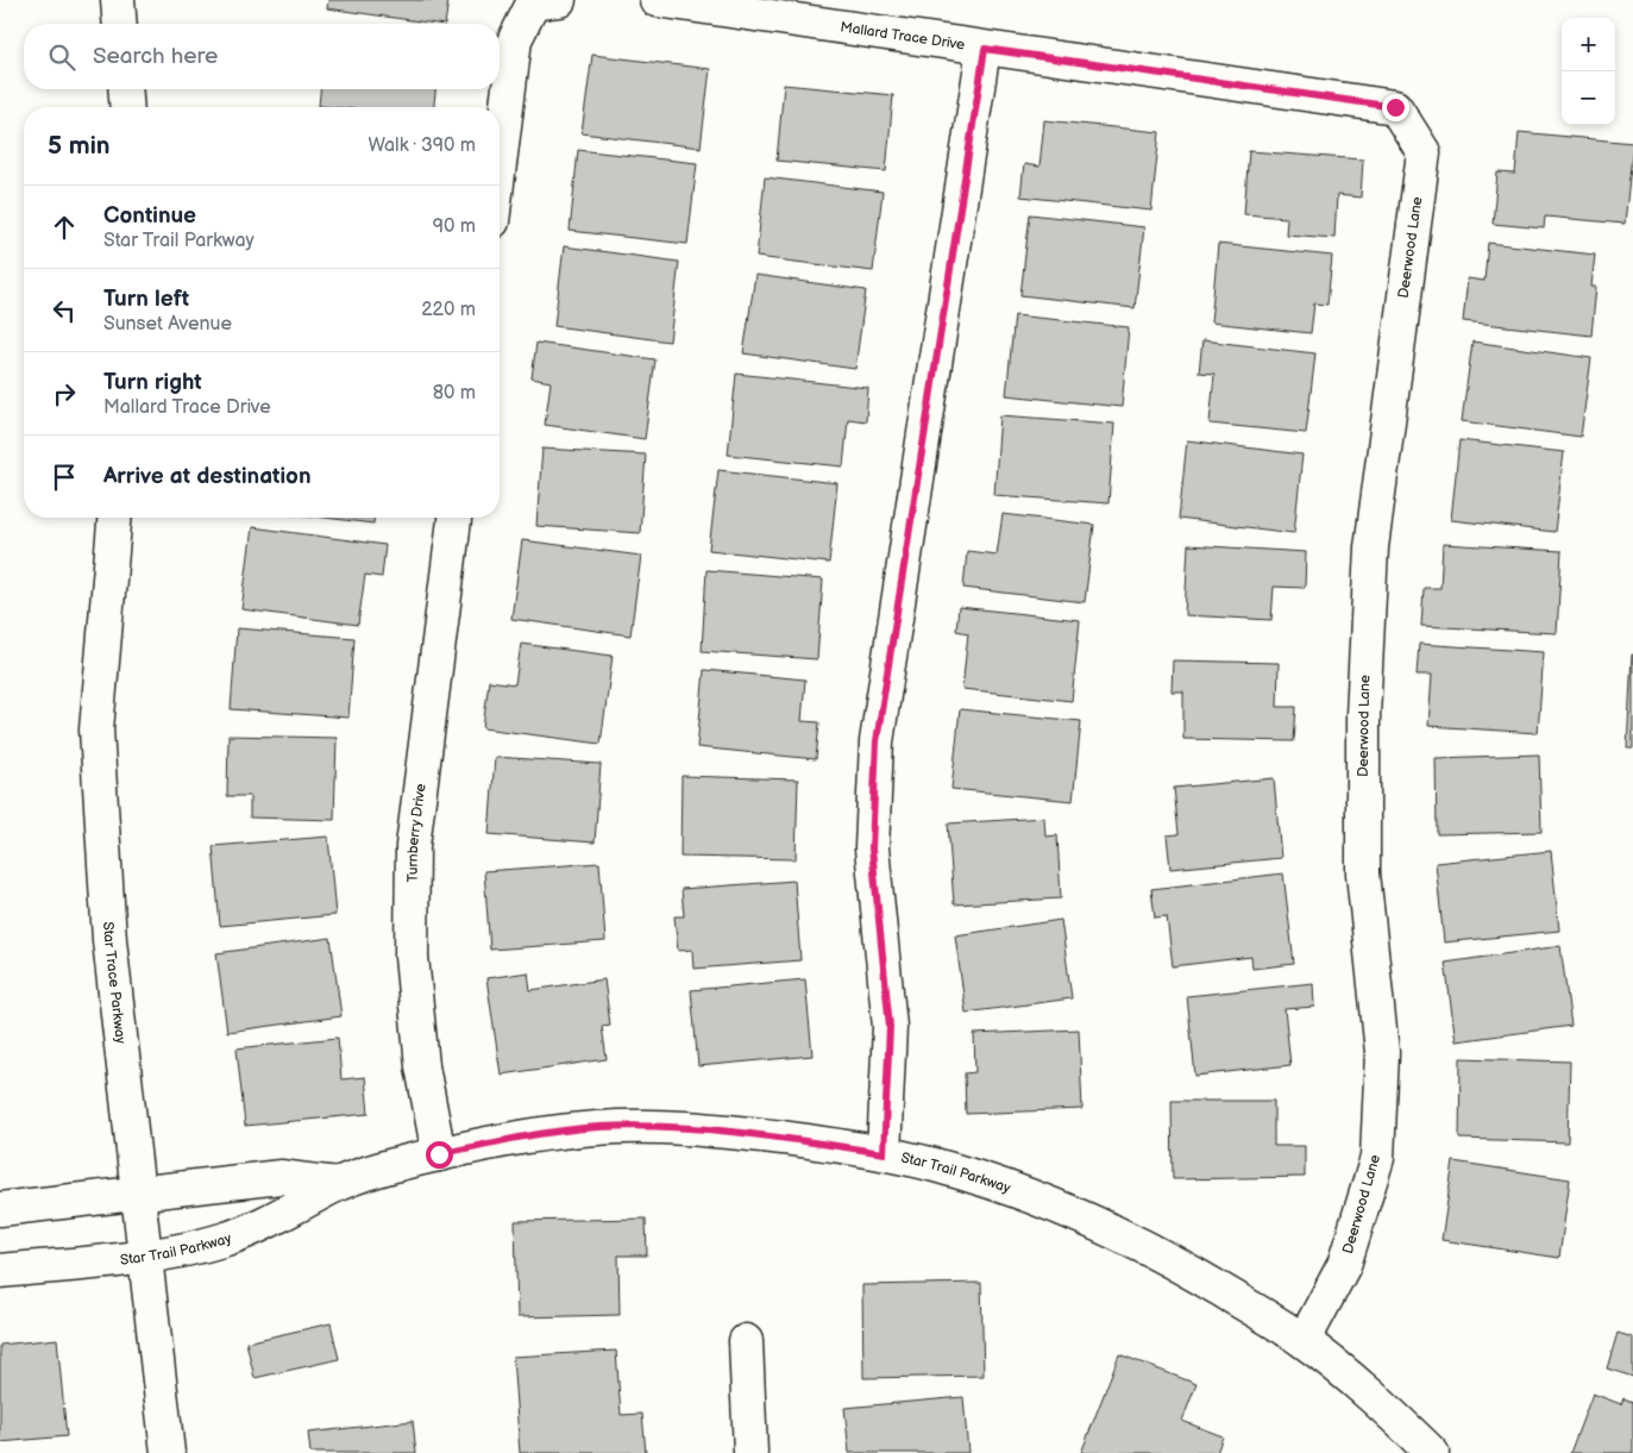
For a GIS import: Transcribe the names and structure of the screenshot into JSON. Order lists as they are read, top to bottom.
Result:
{
  "streets": {
    "street": [
      "Mallard Trace Drive",
      "Deerwood Lane",
      "Turnberry Drive",
      "Star Trace Parkway",
      "Star Trail Parkway"
    ]
  },
  "crossings": [
    ["Mallard Trace Drive", "Deerwood Lane"],
    ["Deerwood Lane", "Star Trail Parkway"],
    ["Turnberry Drive", "Star Trail Parkway"],
    ["Star Trace Parkway", "Star Trail Parkway"]
  ],
  "page": {
    "map_buttons": ["+", "−"],
    "search": "Search here",
    "heading": ["5 min", "Walk · 390 m"],
    "list": [
      ["Continue", "Star Trail Parkway", "90 m"],
      ["Turn left", "Sunset Avenue", "220 m"],
      ["Turn right", "Mallard Trace Drive", "80 m"],
      "Arrive at destination"
    ]
  }
}
